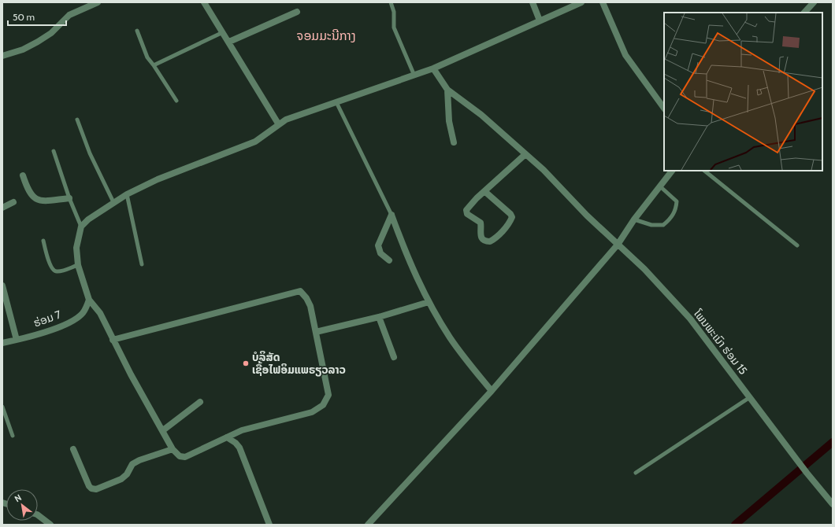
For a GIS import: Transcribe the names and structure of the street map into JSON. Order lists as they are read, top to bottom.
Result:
{
  "streets": {
    "street": ["ຮ່ອມ 7", "ໂພນພະເນົາ ຮ່ອມ 15"]
  },
  "districts": ["ຈອມມະນີກາງ"],
  "places": ["ບໍລິສັດ ເຊື້ອໄຟອິມແພຣຽວລາວ"],
  "scale_bar": "50 m",
  "north": "top left"
}
